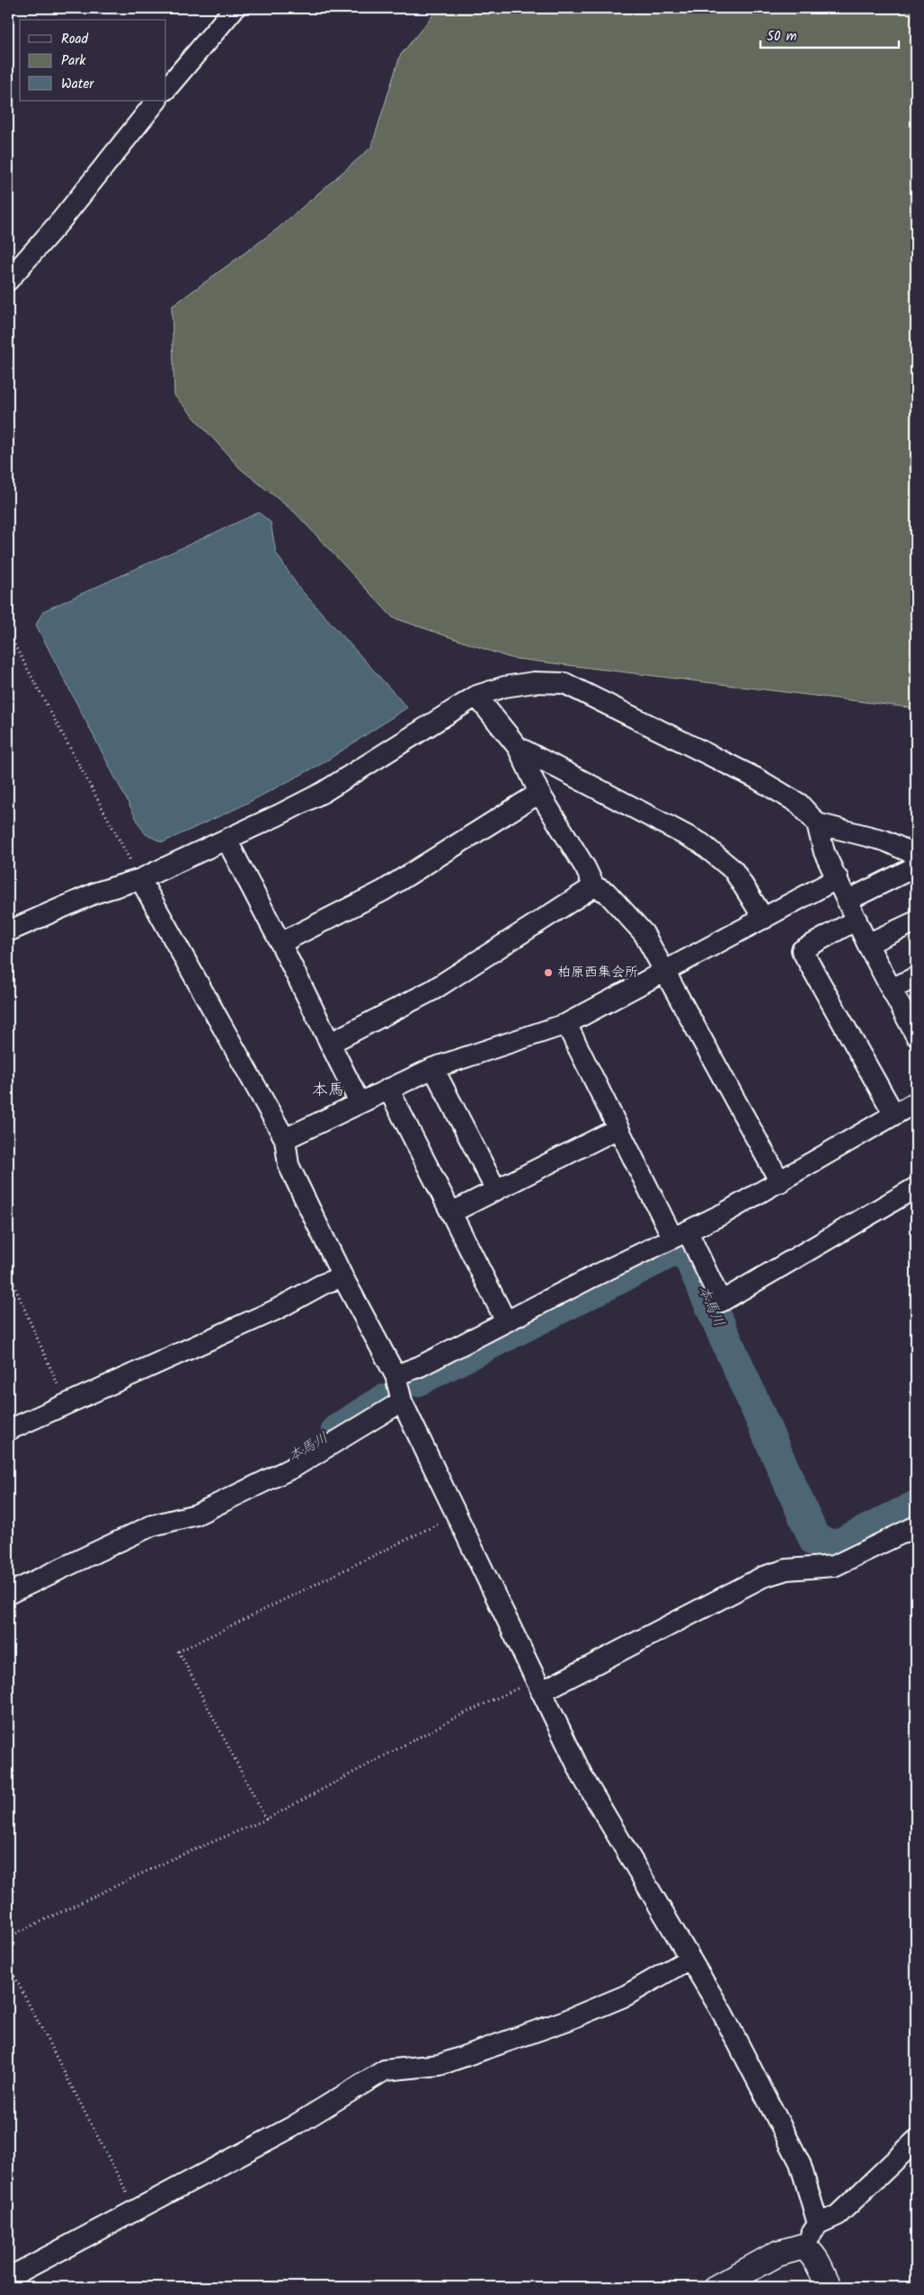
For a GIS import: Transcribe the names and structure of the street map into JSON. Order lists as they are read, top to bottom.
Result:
{
  "districts": ["本馬"],
  "water": ["本馬川"],
  "places": ["柏原西集会所"],
  "legend": ["Road", "Park", "Water"],
  "scale_bar": "50 m"
}
